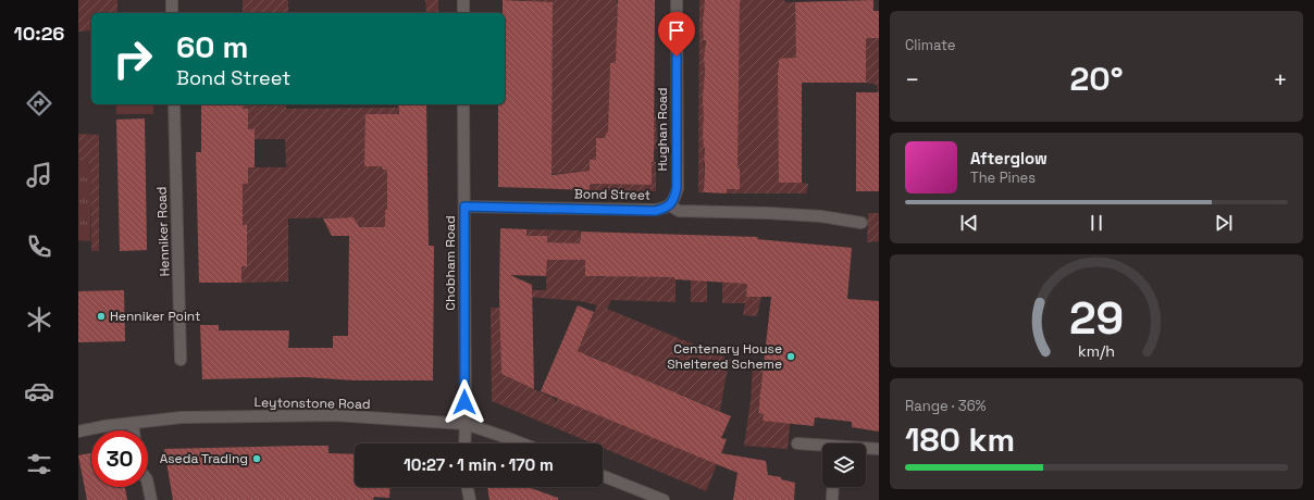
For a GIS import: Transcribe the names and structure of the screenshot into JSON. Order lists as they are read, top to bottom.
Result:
{
  "streets": {
    "street": [
      "Hughan Road",
      "Bond Street",
      "Henniker Road",
      "Chobham Road",
      "Leytonstone Road"
    ]
  },
  "crossings": [
    ["Hughan Road", "Bond Street"],
    ["Bond Street", "Chobham Road"],
    ["Chobham Road", "Leytonstone Road"]
  ],
  "places": ["Henniker Point", "Centenary House Sheltered Scheme", "Aseda Trading"],
  "page": {
    "tabs": "10:26",
    "tile": [
      "Climate",
      ["Range · 36%", "180 km"]
    ],
    "turn": ["60 m", "Bond Street"],
    "heat": ["−", "20°", "+"],
    "song": ["Afterglow", "The Pines"],
    "limit": "30",
    "trip": "10:27 · 1 min · 170 m",
    "gauge": ["29", "km/h"]
  }
}
